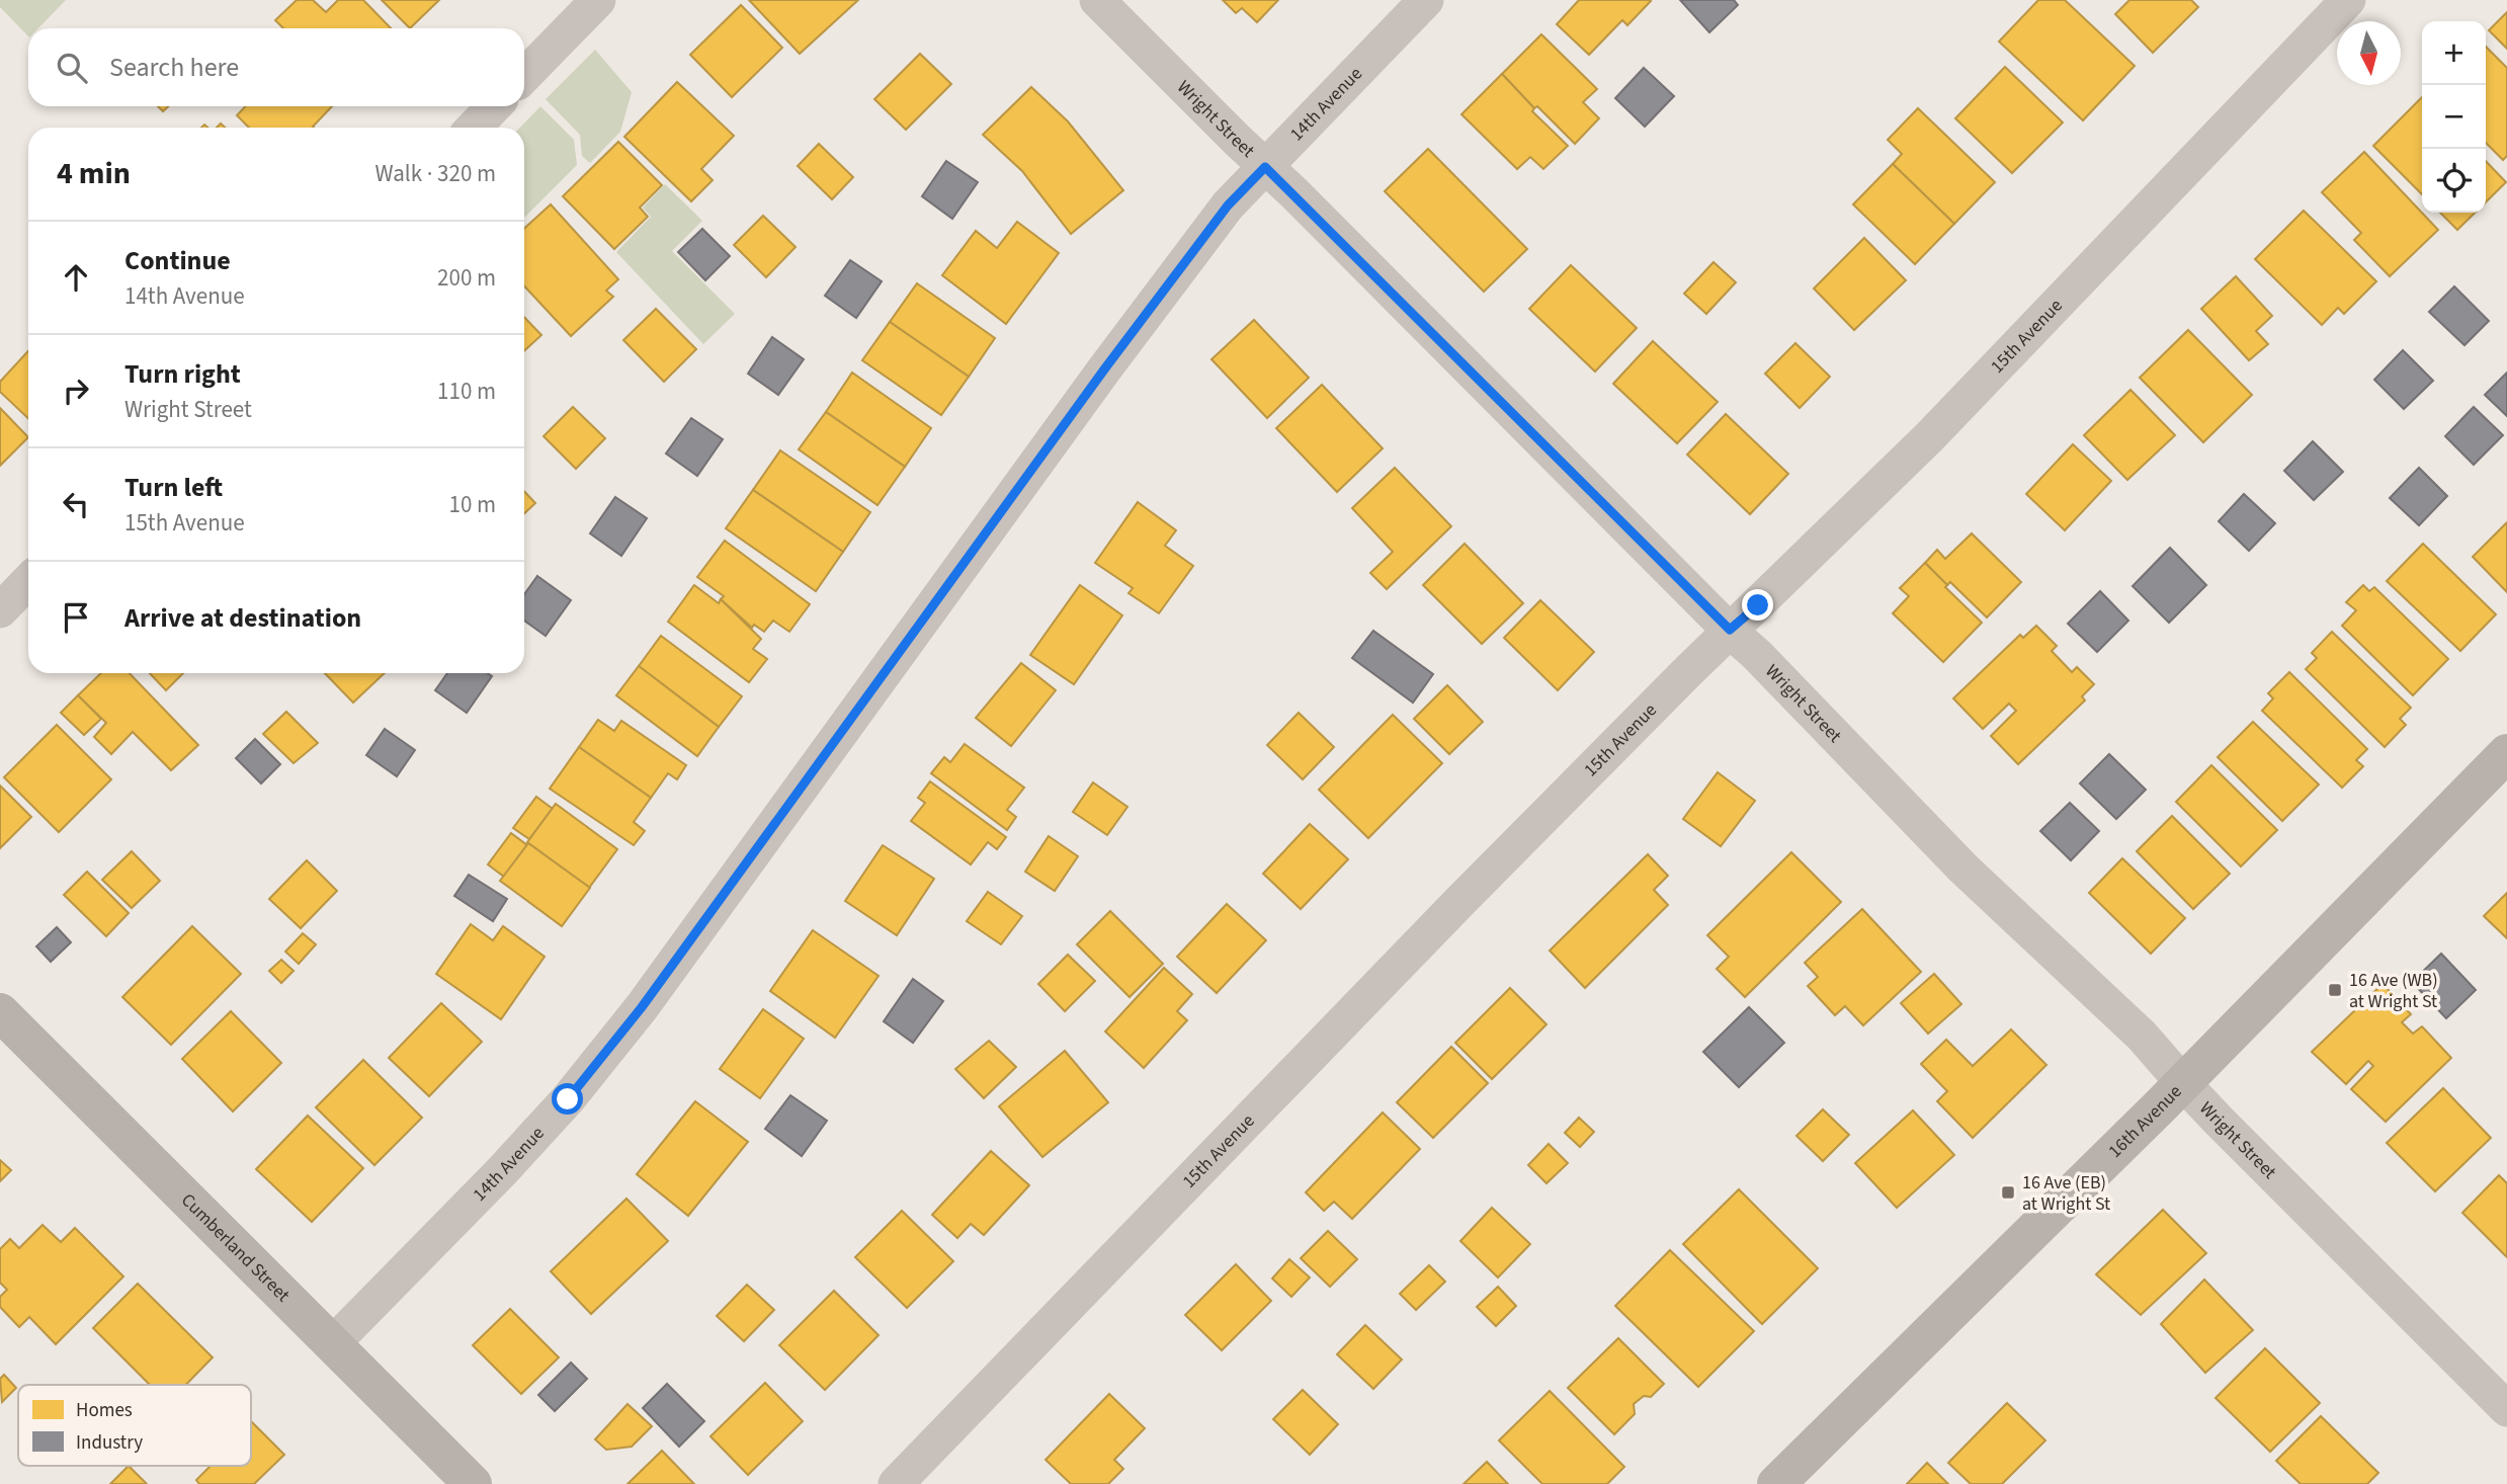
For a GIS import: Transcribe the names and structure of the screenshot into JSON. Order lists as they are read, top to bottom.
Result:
{
  "streets": {
    "street": [
      "14th Avenue",
      "Wright Street",
      "15th Avenue",
      "16th Avenue",
      "Cumberland Street"
    ]
  },
  "crossings": [
    ["14th Avenue", "Wright Street"],
    ["14th Avenue", "Cumberland Street"],
    ["Wright Street", "15th Avenue"],
    ["Wright Street", "16th Avenue"]
  ],
  "places": {
    "transit": ["16 Ave (WB) at Wright St", "16 Ave (EB) at Wright St"]
  },
  "legend": ["Homes", "Industry"],
  "north": "bottom",
  "page": {
    "map_buttons": ["+", "−"],
    "search": "Search here",
    "heading": ["4 min", "Walk · 320 m"],
    "list": [
      ["Continue", "14th Avenue", "200 m"],
      ["Turn right", "Wright Street", "110 m"],
      ["Turn left", "15th Avenue", "10 m"],
      "Arrive at destination"
    ]
  }
}
